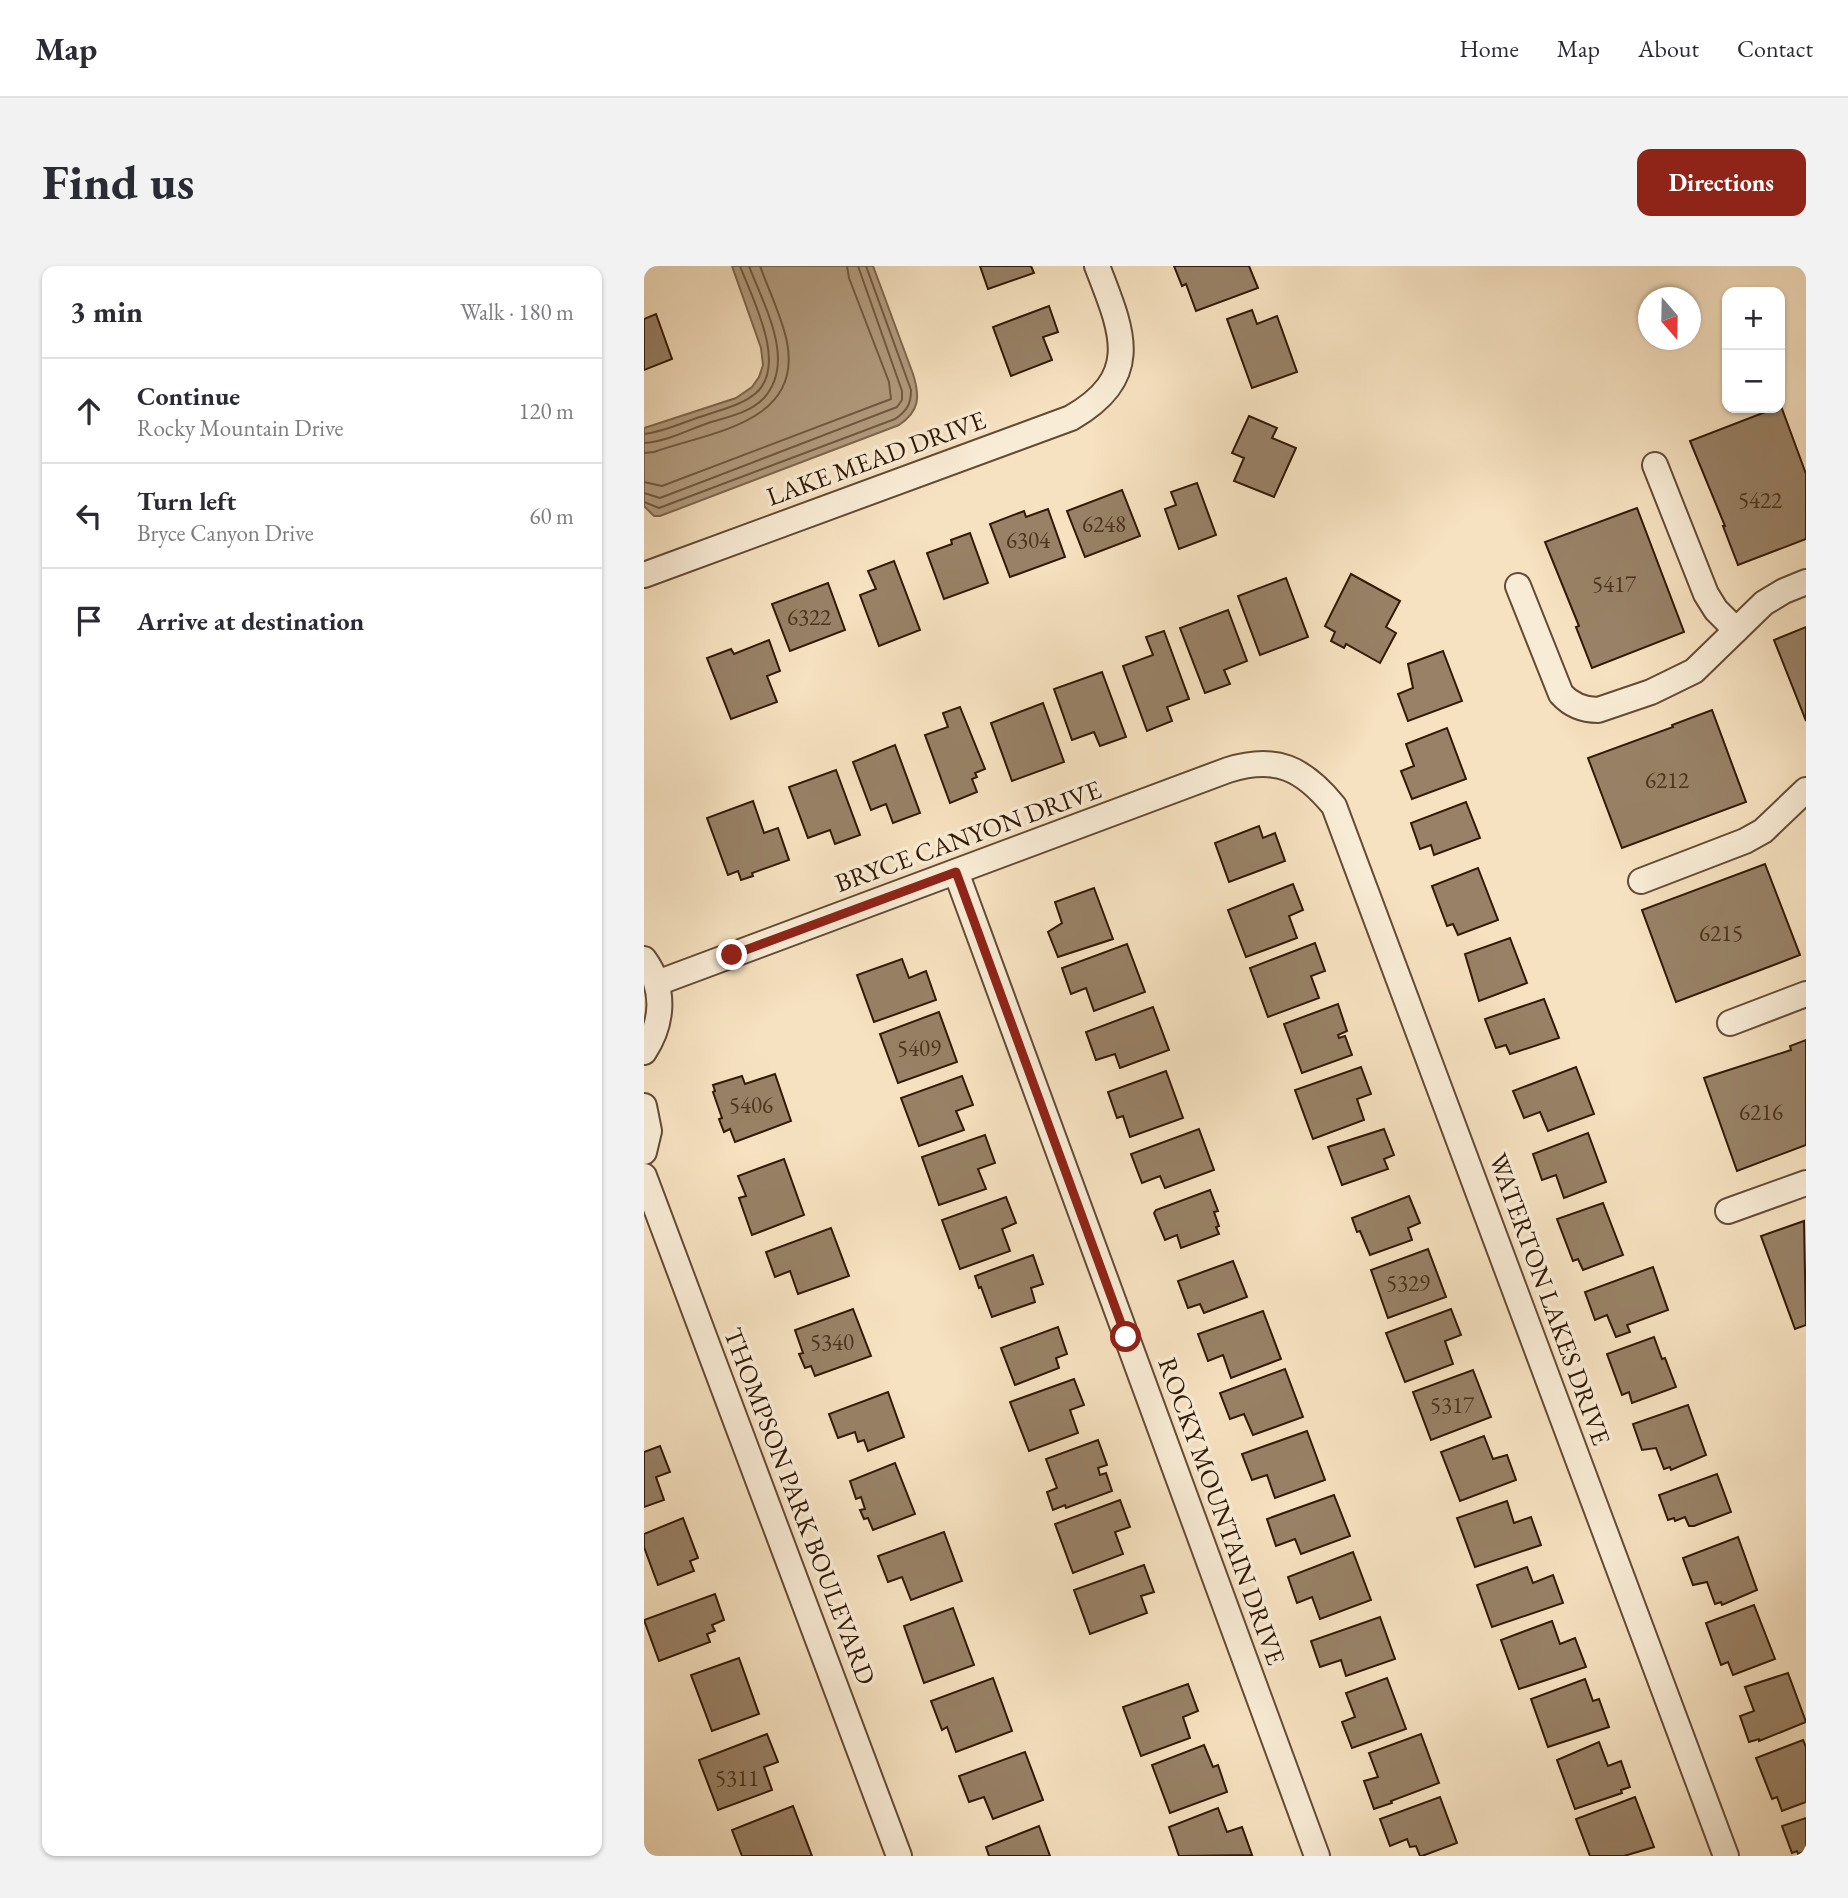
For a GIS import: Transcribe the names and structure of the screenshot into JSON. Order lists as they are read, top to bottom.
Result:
{
  "streets": {
    "street": [
      "LAKE MEAD DRIVE",
      "BRYCE CANYON DRIVE",
      "WATERTON LAKES DRIVE",
      "THOMPSON PARK BOULEVARD",
      "ROCKY MOUNTAIN DRIVE"
    ]
  },
  "crossings": [
    ["BRYCE CANYON DRIVE", "WATERTON LAKES DRIVE"],
    ["BRYCE CANYON DRIVE", "ROCKY MOUNTAIN DRIVE"]
  ],
  "house_numbers": [
    "5422",
    "6248",
    "6304",
    "5417",
    "6322",
    "6212",
    "6215",
    "5409",
    "5406",
    "6216",
    "5329",
    "5340",
    "5317",
    "5311"
  ],
  "north": "bottom",
  "page": {
    "header": "Map",
    "nav": [
      "Home",
      "Map",
      "About",
      "Contact"
    ],
    "buttons": "Directions",
    "title": "Find us",
    "heading": ["3 min", "Walk · 180 m"],
    "map_buttons": ["+", "−"],
    "list": [
      ["Continue", "Rocky Mountain Drive", "120 m"],
      ["Turn left", "Bryce Canyon Drive", "60 m"],
      "Arrive at destination"
    ]
  }
}
